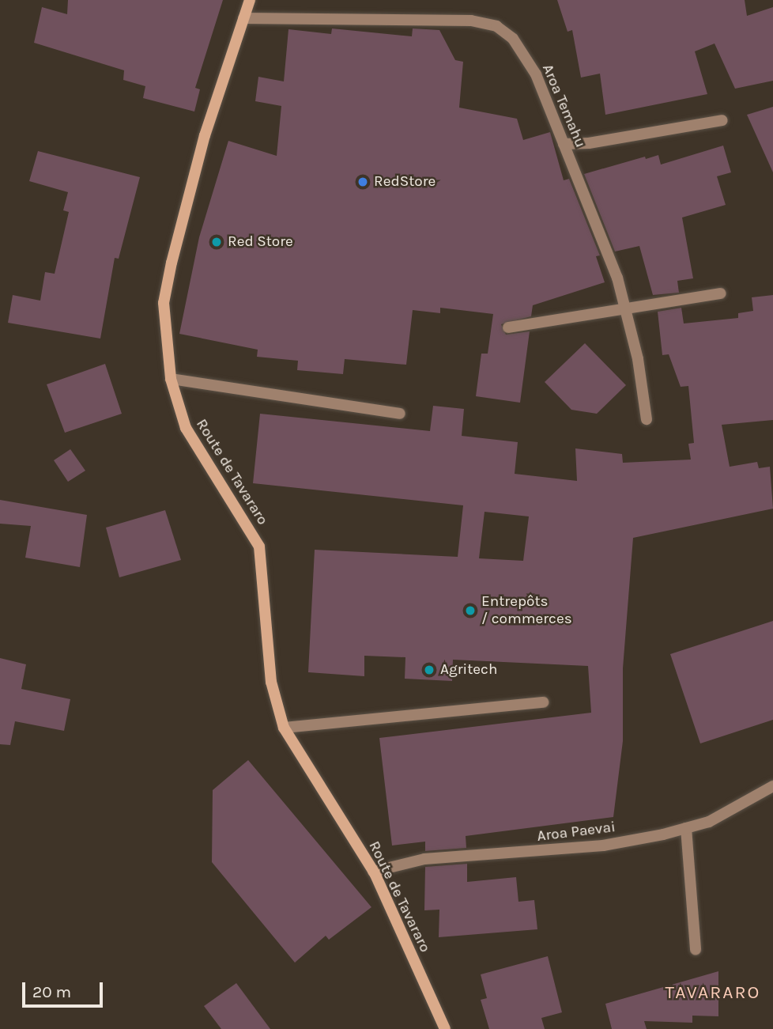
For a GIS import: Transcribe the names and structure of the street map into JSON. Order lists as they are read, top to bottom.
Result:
{
  "streets": {
    "main road": ["Route de Tavararo"],
    "street": ["Aroa Temahu", "Aroa Paevai"]
  },
  "crossings": [
    ["Aroa Temahu", "Route de Tavararo"],
    ["Route de Tavararo", "Aroa Paevai"]
  ],
  "districts": ["TAVARARO"],
  "places": [
    "RedStore",
    "Red Store",
    "Entrepôts / commerces",
    "Agritech"
  ],
  "scale_bar": "20 m"
}
